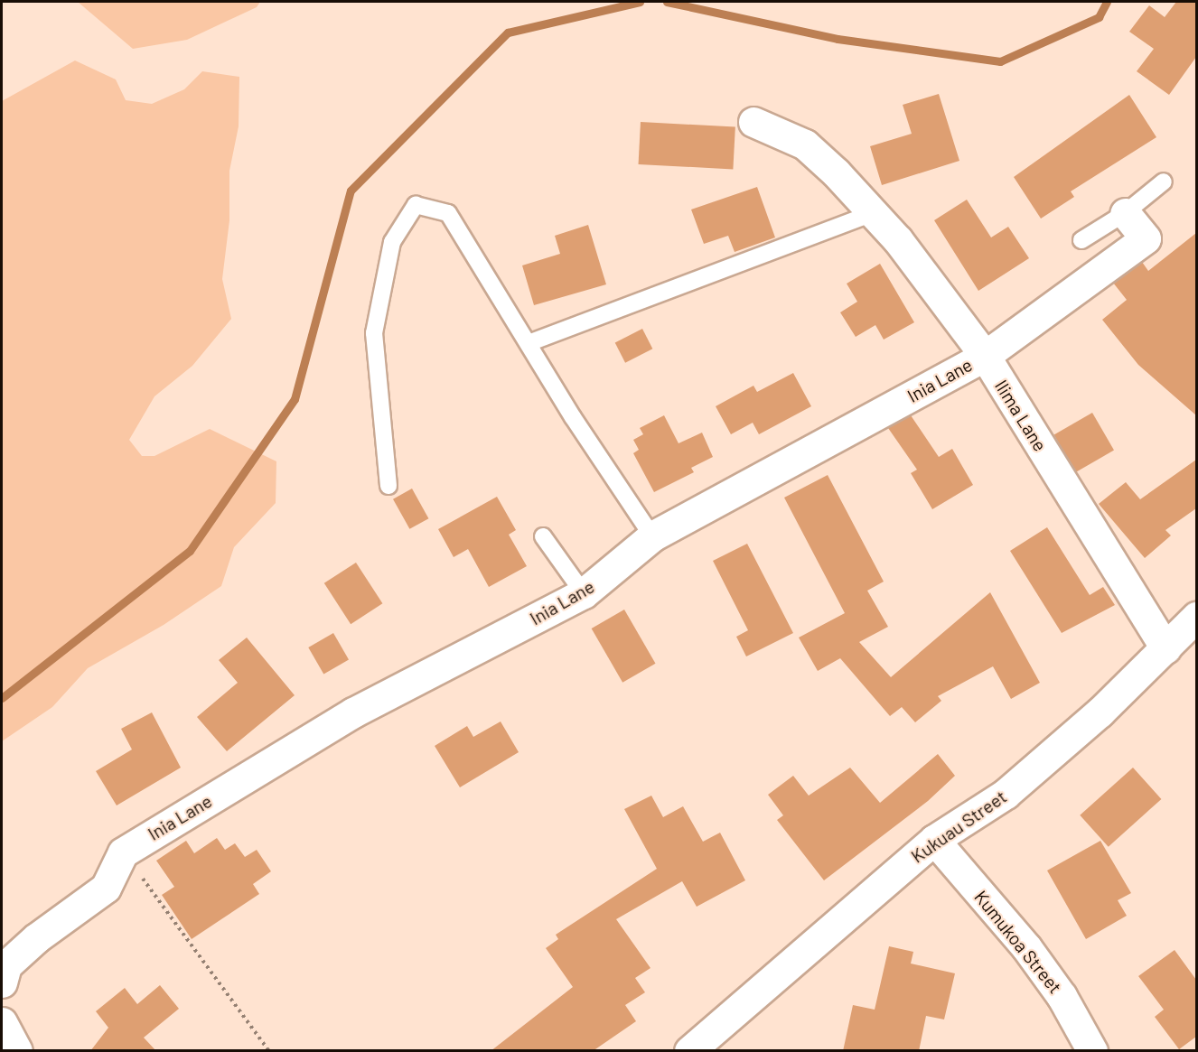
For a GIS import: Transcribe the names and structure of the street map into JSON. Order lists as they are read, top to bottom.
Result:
{
  "streets": {
    "street": [
      "Inia Lane",
      "Ilima Lane",
      "Kukuau Street",
      "Kumukoa Street"
    ]
  },
  "crossings": [
    ["Inia Lane", "Ilima Lane"],
    ["Ilima Lane", "Kukuau Street"],
    ["Kukuau Street", "Kumukoa Street"]
  ]
}
